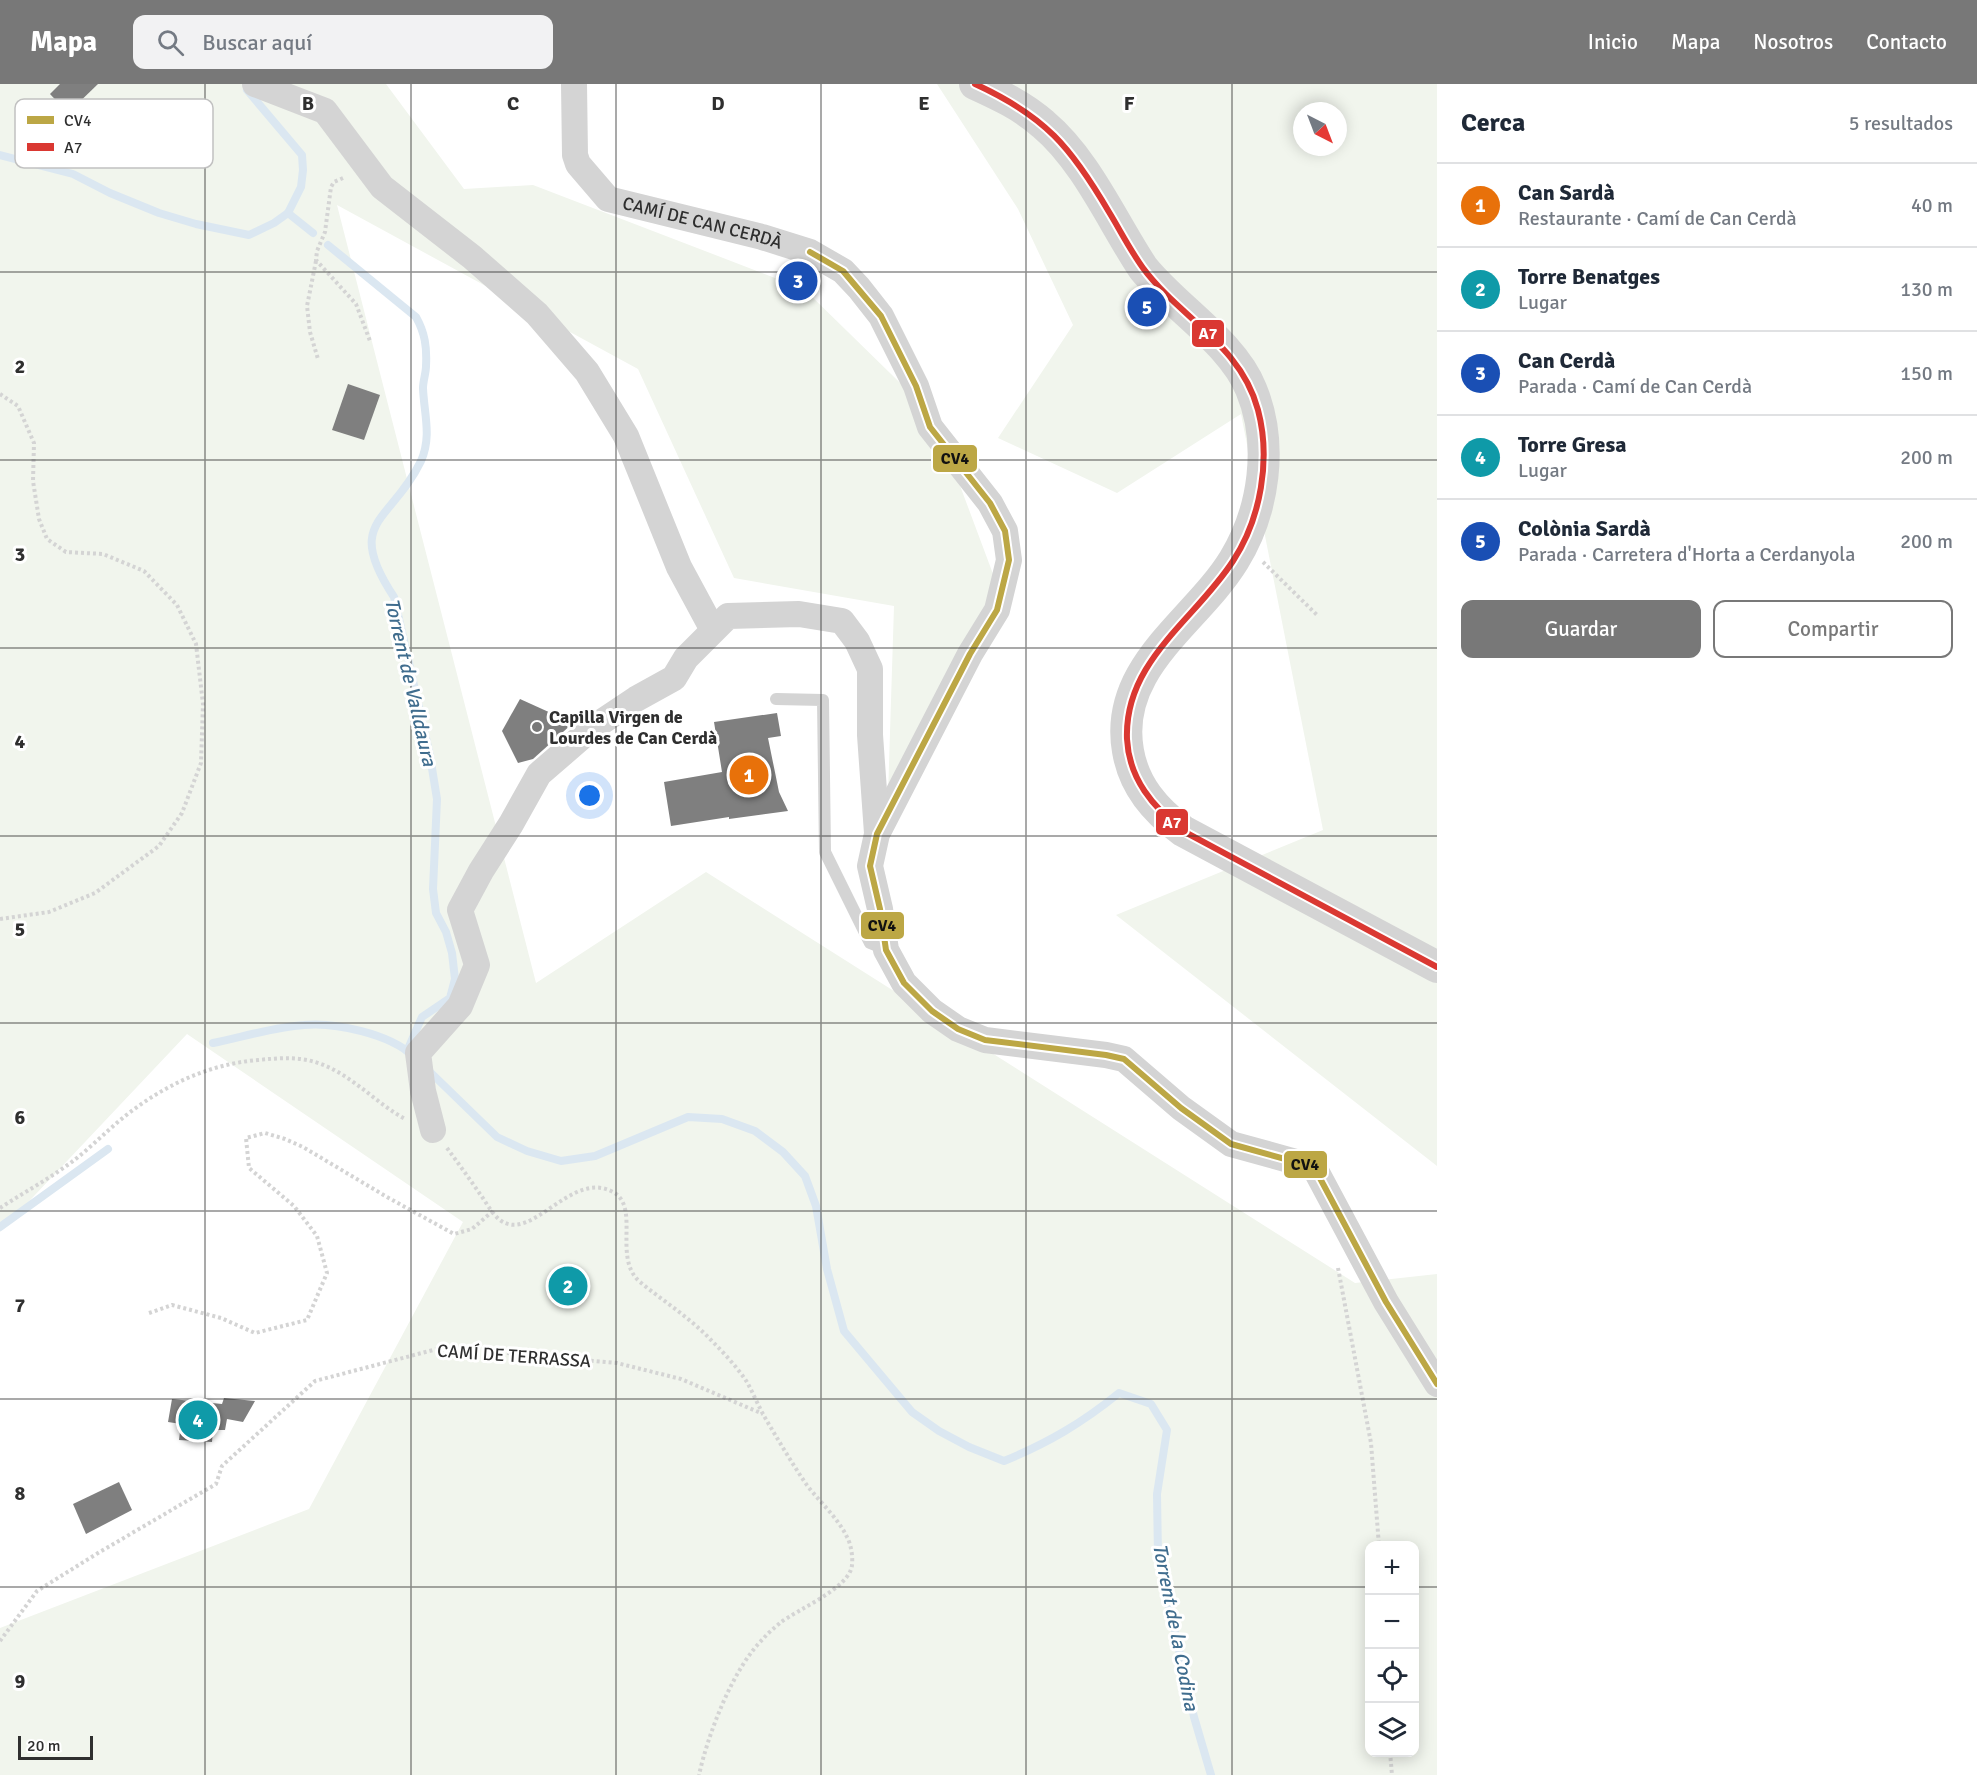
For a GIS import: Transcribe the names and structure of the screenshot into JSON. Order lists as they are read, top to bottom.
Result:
{
  "streets": {
    "street": ["CAMÍ DE CAN CERDÀ"],
    "path": ["CAMÍ DE TERRASSA"]
  },
  "water": ["Torrent de Valldaura", "Torrent de la Codina"],
  "places": ["Capilla Virgen de Lourdes de Can Cerdà"],
  "lines": ["transit line A7", "transit line CV4"],
  "legend": ["CV4", "A7"],
  "scale_bar": "20 m",
  "north": "bottom right",
  "page": {
    "header": "Mapa",
    "search": "Buscar aquí",
    "nav": [
      "Inicio",
      "Mapa",
      "Nosotros",
      "Contacto"
    ],
    "heading": ["Cerca", "5 resultados"],
    "list": [
      {
        "mark": "1",
        "name": "Can Sardà",
        "note": "Restaurante · Camí de Can Cerdà",
        "value": "40 m"
      },
      {
        "mark": "2",
        "name": "Torre Benatges",
        "note": "Lugar",
        "value": "130 m"
      },
      {
        "mark": "3",
        "name": "Can Cerdà",
        "note": "Parada · Camí de Can Cerdà",
        "value": "150 m"
      },
      {
        "mark": "4",
        "name": "Torre Gresa",
        "note": "Lugar",
        "value": "200 m"
      },
      {
        "mark": "5",
        "name": "Colònia Sardà",
        "note": "Parada · Carretera d'Horta a Cerdanyola",
        "value": "200 m"
      }
    ],
    "pins": [
      "3",
      "5",
      "1",
      "2",
      "4"
    ],
    "buttons": ["Guardar", "Compartir"],
    "map_buttons": ["+", "−"],
    "scale": "20 m"
  },
  "grid": {
    "columns": [
      "B",
      "C",
      "D",
      "E",
      "F"
    ],
    "rows": [
      "2",
      "3",
      "4",
      "5",
      "6",
      "7",
      "8",
      "9"
    ]
  }
}
